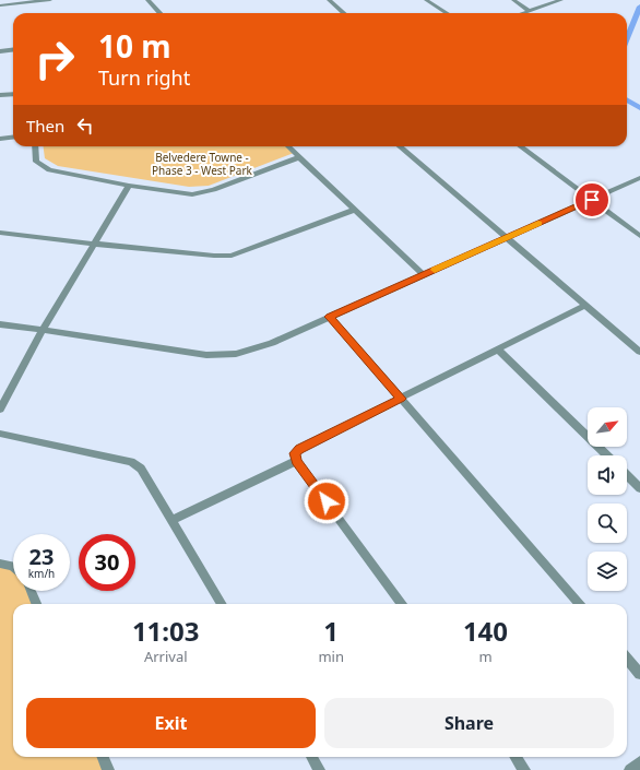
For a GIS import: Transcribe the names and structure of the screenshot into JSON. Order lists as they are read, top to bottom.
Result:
{
  "parks": ["Belvedere Towne - Phase 3 - West Park"],
  "north": "top right",
  "page": {
    "turn": ["10 m", "Turn right"],
    "then": "Then",
    "speed": "23 km/h",
    "limit": "30",
    "eta": [
      "11:03",
      "Arrival",
      "1",
      "min",
      "140",
      "m"
    ],
    "buttons": ["Exit", "Share"]
  }
}
